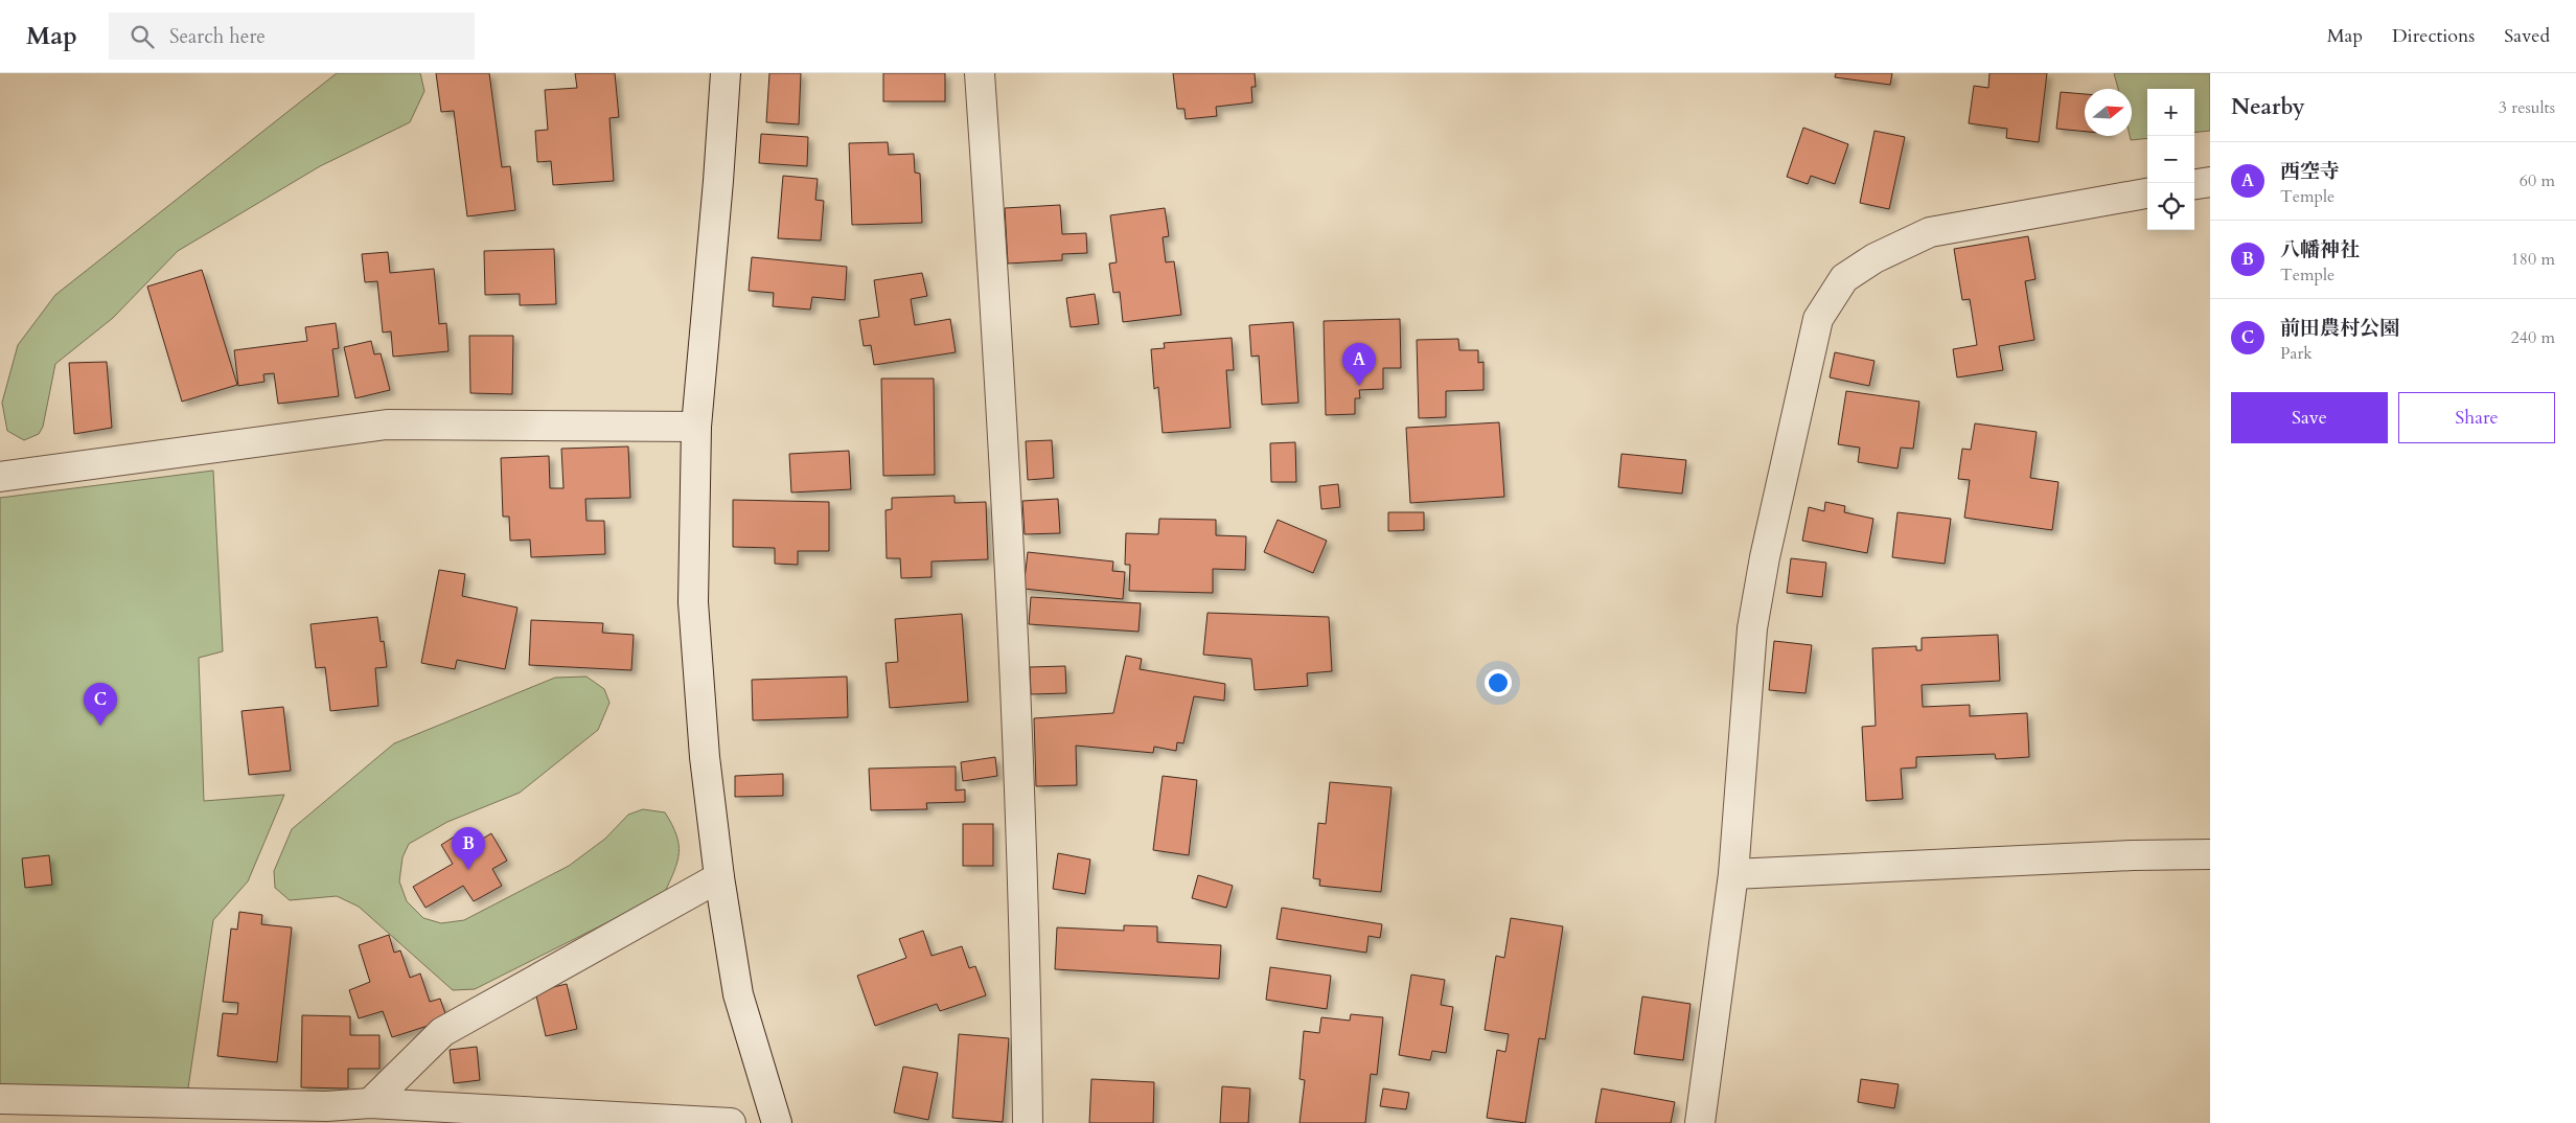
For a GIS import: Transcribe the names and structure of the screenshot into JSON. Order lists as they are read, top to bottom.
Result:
{
  "north": "right",
  "page": {
    "header": "Map",
    "search": "Search here",
    "nav": ["Map", "Directions", "Saved"],
    "heading": ["Nearby", "3 results"],
    "map_buttons": ["+", "−"],
    "list": [
      {
        "mark": "A",
        "name": "西空寺",
        "note": "Temple",
        "value": "60 m"
      },
      {
        "mark": "B",
        "name": "八幡神社",
        "note": "Temple",
        "value": "180 m"
      },
      {
        "mark": "C",
        "name": "前田農村公園",
        "note": "Park",
        "value": "240 m"
      }
    ],
    "pins": ["A", "C", "B"],
    "buttons": ["Save", "Share"]
  }
}
